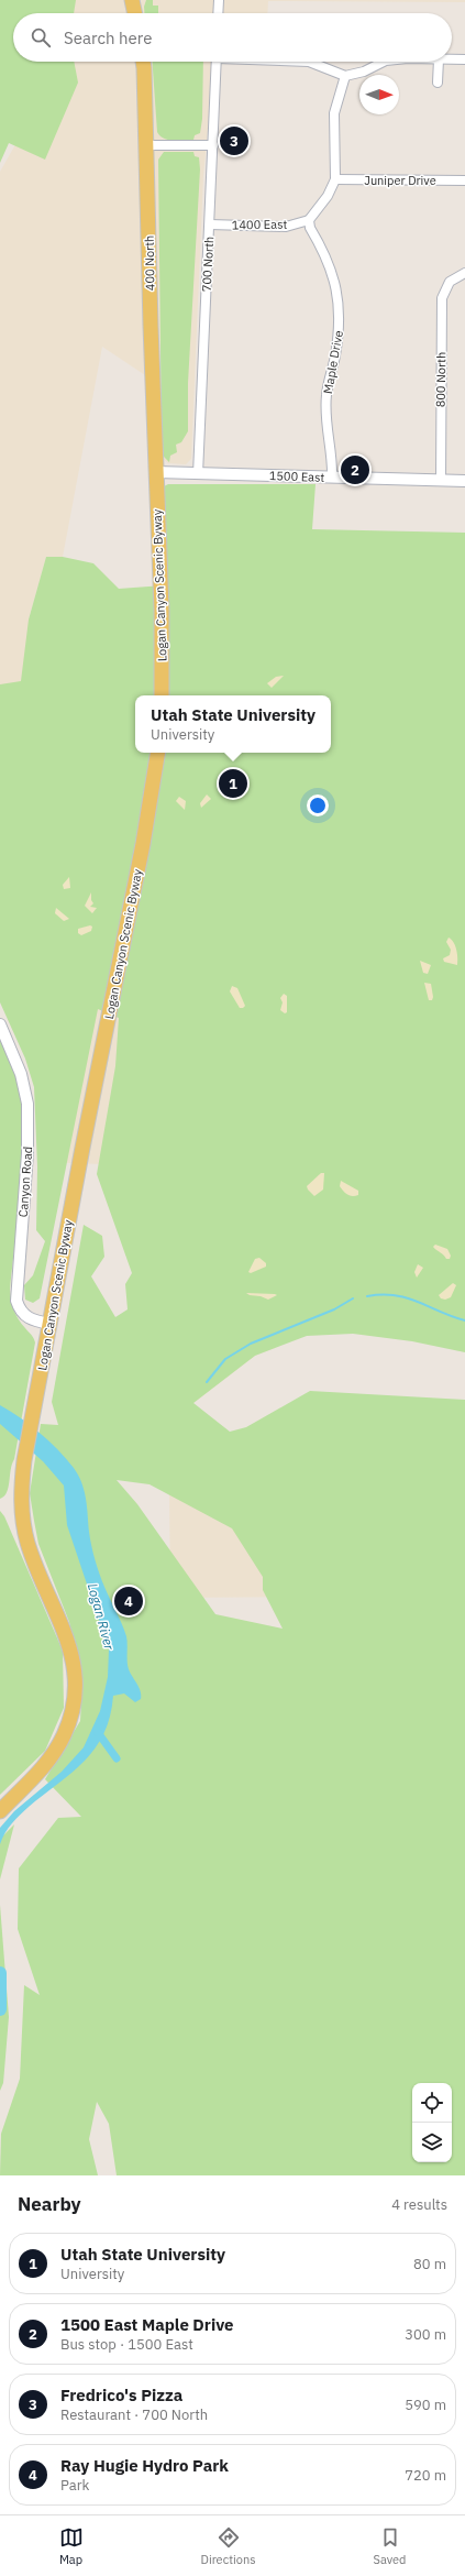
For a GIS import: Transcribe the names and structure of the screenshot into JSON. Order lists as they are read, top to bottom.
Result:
{
  "streets": {
    "main road": ["400 North", "Logan Canyon Scenic Byway"],
    "street": [
      "Juniper Drive",
      "1400 East",
      "700 North",
      "Maple Drive",
      "800 North",
      "1500 East",
      "Canyon Road"
    ]
  },
  "crossings": [
    ["1400 East", "700 North"],
    ["1400 East", "Maple Drive"],
    ["400 North", "1500 East"],
    ["400 North", "Logan Canyon Scenic Byway"],
    ["700 North", "1500 East"],
    ["Maple Drive", "1500 East"],
    ["800 North", "1500 East"],
    ["1500 East", "Logan Canyon Scenic Byway"],
    ["Logan Canyon Scenic Byway", "Canyon Road"]
  ],
  "water": ["Logan River"],
  "north": "right",
  "page": {
    "search": "Search here",
    "pins": [
      "3",
      "2",
      "1",
      "4"
    ],
    "popup": ["Utah State University", "University"],
    "heading": ["Nearby", "4 results"],
    "list": [
      {
        "mark": "1",
        "name": "Utah State University",
        "note": "University",
        "value": "80 m"
      },
      {
        "mark": "2",
        "name": "1500 East Maple Drive",
        "note": "Bus stop · 1500 East",
        "value": "300 m"
      },
      {
        "mark": "3",
        "name": "Fredrico's Pizza",
        "note": "Restaurant · 700 North",
        "value": "590 m"
      },
      {
        "mark": "4",
        "name": "Ray Hugie Hydro Park",
        "note": "Park",
        "value": "720 m"
      }
    ],
    "nav": ["Map", "Directions", "Saved"]
  }
}
